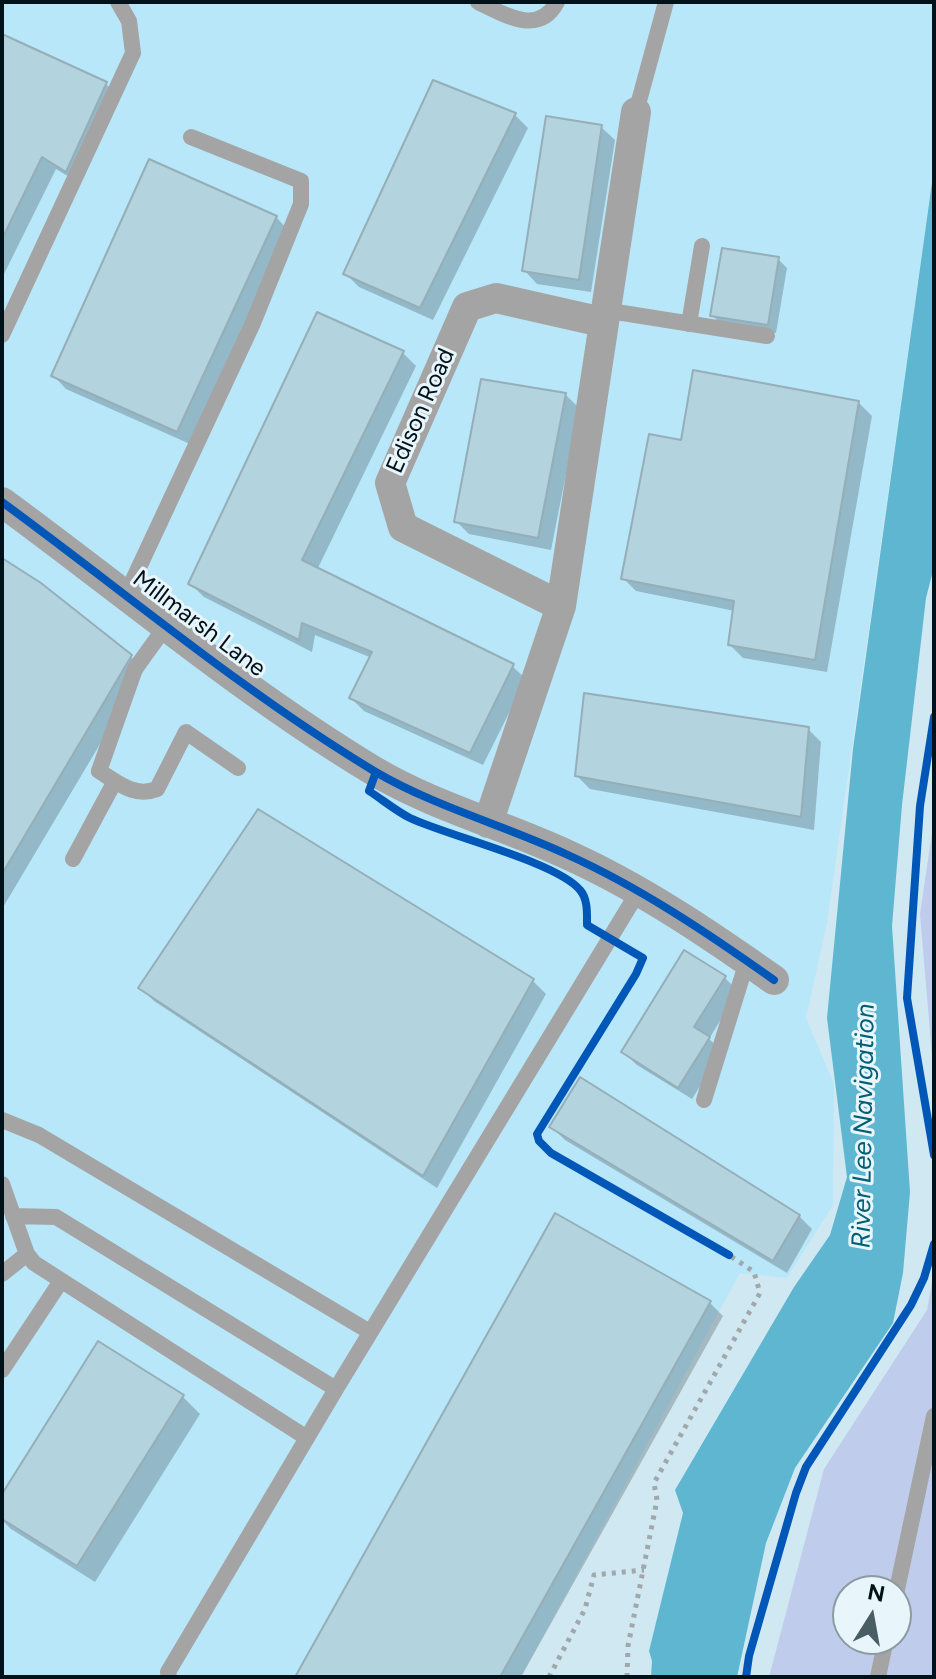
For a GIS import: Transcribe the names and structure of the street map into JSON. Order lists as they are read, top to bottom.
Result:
{
  "streets": {
    "street": ["Edison Road", "Millmarsh Lane"]
  },
  "water": ["River Lee Navigation"],
  "north": "top"
}
